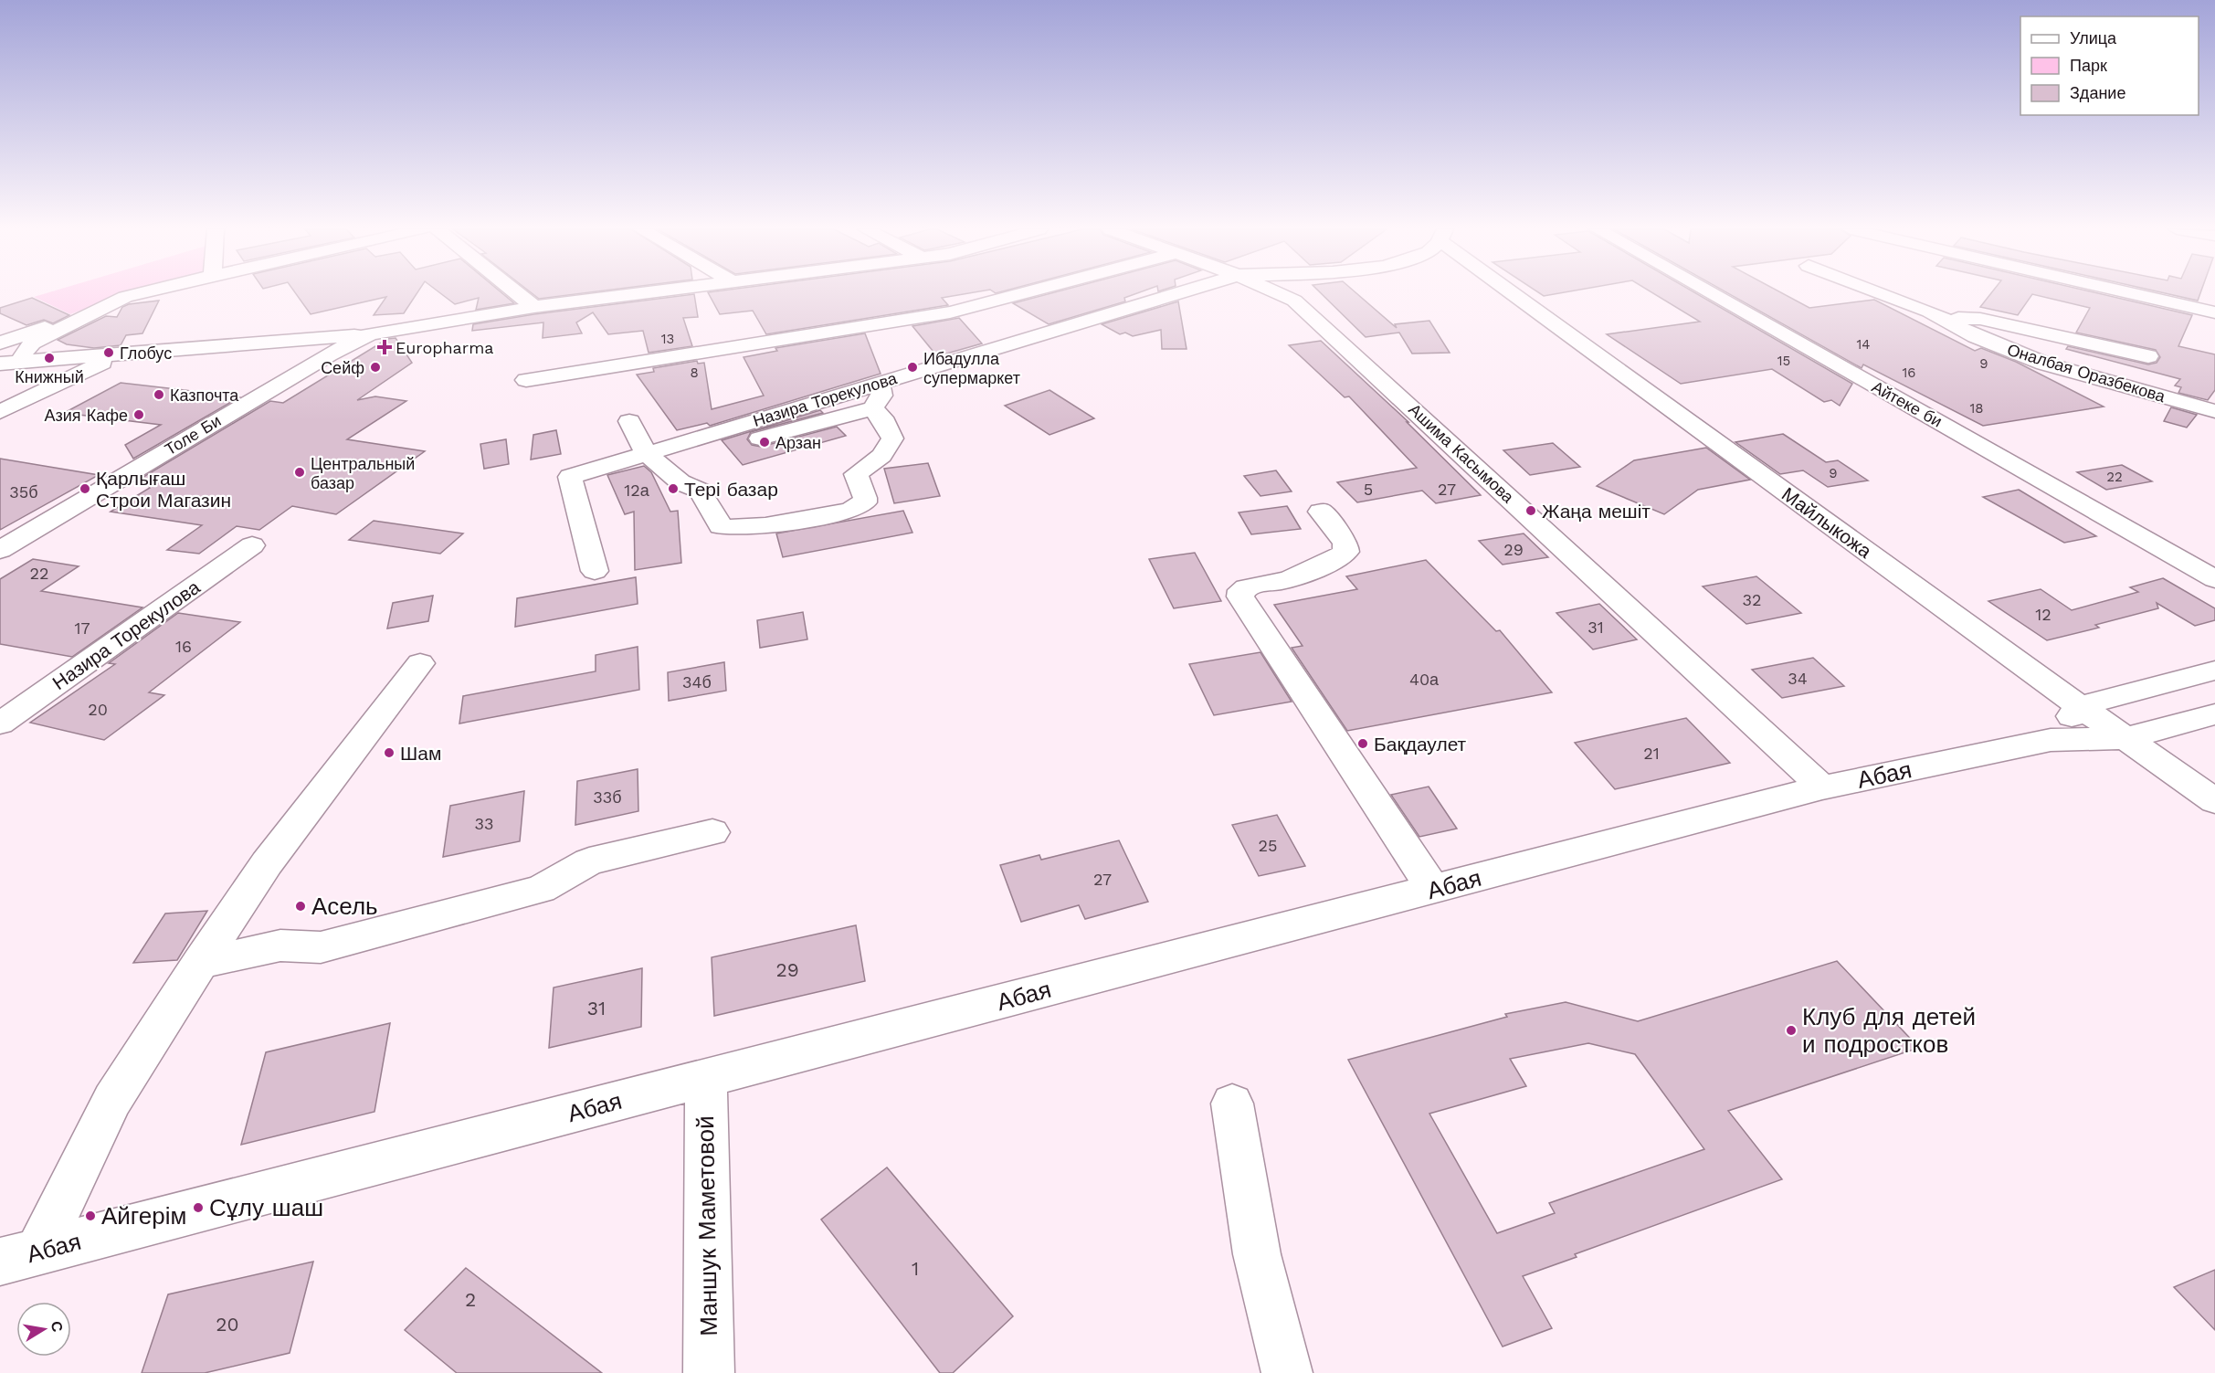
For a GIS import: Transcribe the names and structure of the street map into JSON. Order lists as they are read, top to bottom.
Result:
{
  "streets": {
    "street": [
      "Оналбая Оразбекова",
      "Назира Торекулова",
      "Айтеке би",
      "Толе Би",
      "Ашима Касымова",
      "Майлыкожа",
      "Абая",
      "Маншук Маметовой"
    ]
  },
  "crossings": [
    ["Ашима Касымова", "Абая"],
    ["Майлыкожа", "Абая"],
    ["Абая", "Маншук Маметовой"]
  ],
  "places": {
    "health": ["Europharma"],
    "other": [
      "Глобус",
      "Книжный",
      "Сейф",
      "Ибадулла супермаркет",
      "Казпочта",
      "Азия Кафе",
      "Арзан",
      "Центральный базар",
      "Қарлығаш Строи Магазин",
      "Тері базар",
      "Жаңа мешіт",
      "Бақдаулет",
      "Шам",
      "Асель",
      "Клуб для детей и подростков",
      "Сұлу шаш",
      "Айгерім"
    ]
  },
  "house_numbers": [
    "13",
    "14",
    "15",
    "9",
    "8",
    "16",
    "18",
    "9",
    "22",
    "5",
    "27",
    "12а",
    "35б",
    "29",
    "22",
    "32",
    "12",
    "31",
    "17",
    "16",
    "34",
    "40а",
    "34б",
    "20",
    "21",
    "33б",
    "33",
    "25",
    "27",
    "29",
    "31",
    "1",
    "2",
    "20"
  ],
  "legend": ["Улица", "Парк", "Здание"],
  "north": "right"
}
